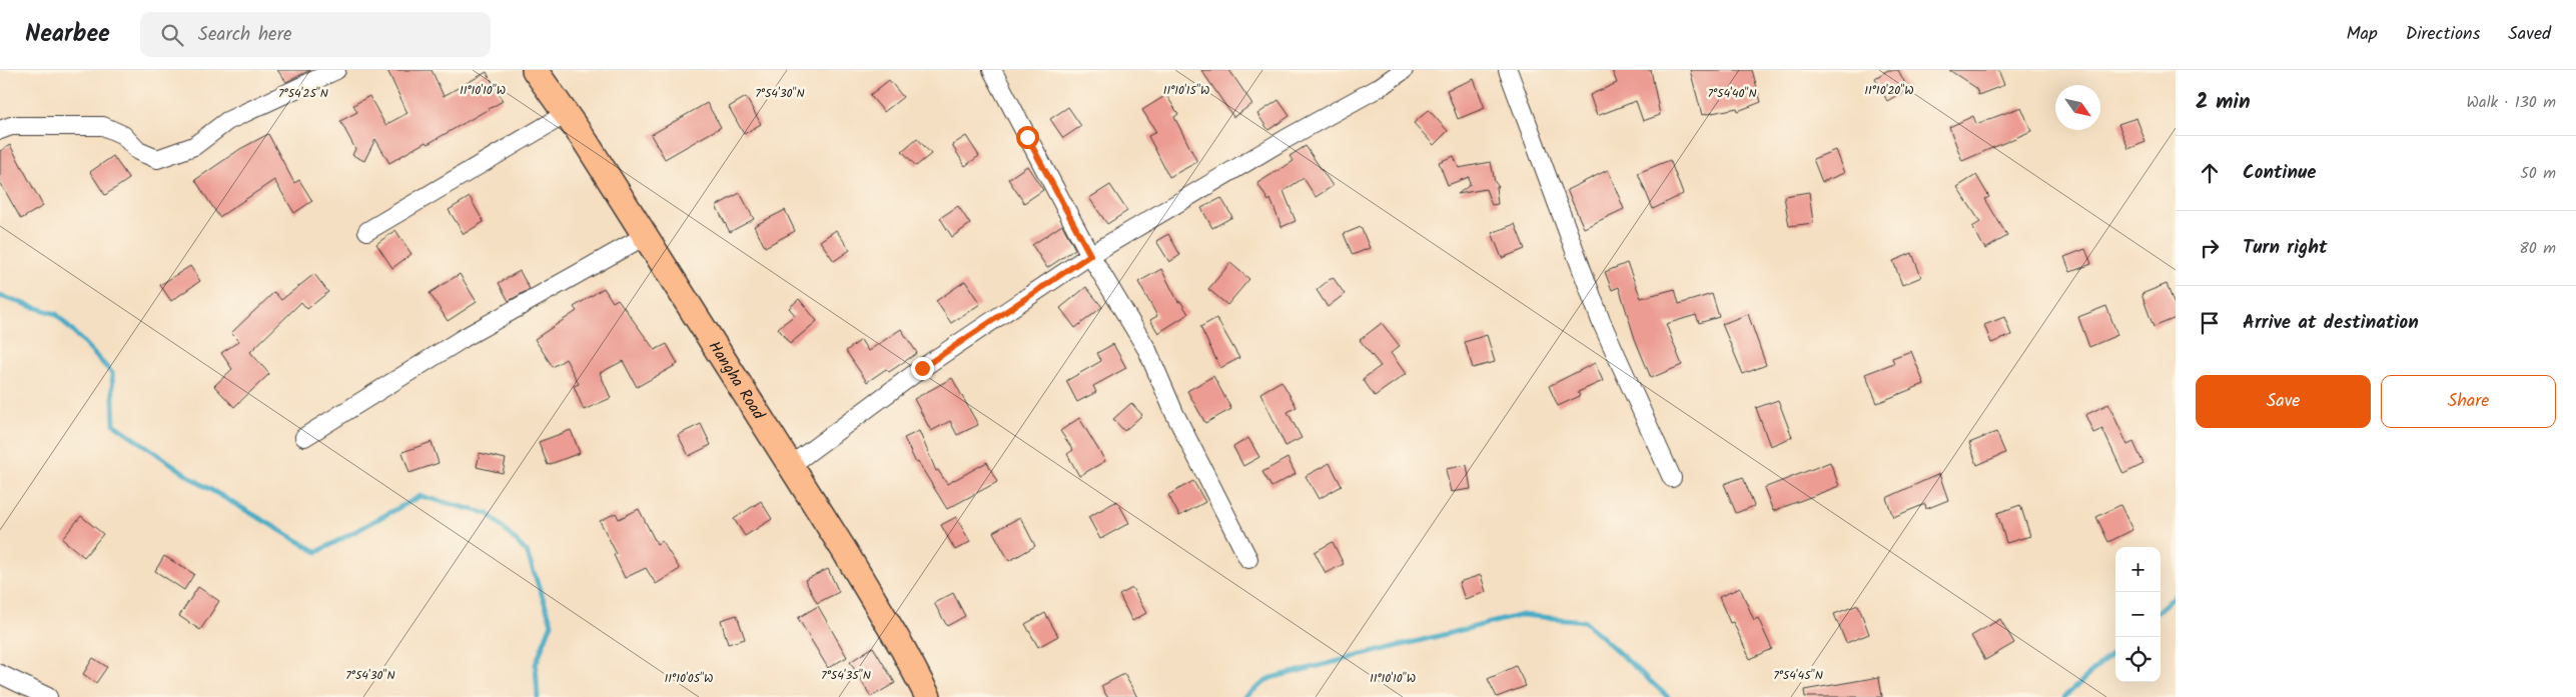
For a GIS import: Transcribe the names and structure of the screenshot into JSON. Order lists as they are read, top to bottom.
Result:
{
  "streets": {
    "highway": ["Hangha Road"]
  },
  "north": "bottom right",
  "page": {
    "header": "Nearbee",
    "search": "Search here",
    "nav": ["Map", "Directions", "Saved"],
    "heading": ["2 min", "Walk · 130 m"],
    "list": [
      ["Continue", "50 m"],
      ["Turn right", "80 m"],
      "Arrive at destination"
    ],
    "buttons": ["Save", "Share"],
    "map_buttons": ["+", "−"]
  },
  "coordinates": [
    "11°10'10\"W",
    "11°10'15\"W",
    "11°10'20\"W",
    "7°54'25\"N",
    "7°54'30\"N",
    "7°54'40\"N",
    "7°54'35\"N",
    "7°54'45\"N",
    "11°10'05\"W"
  ]
}
